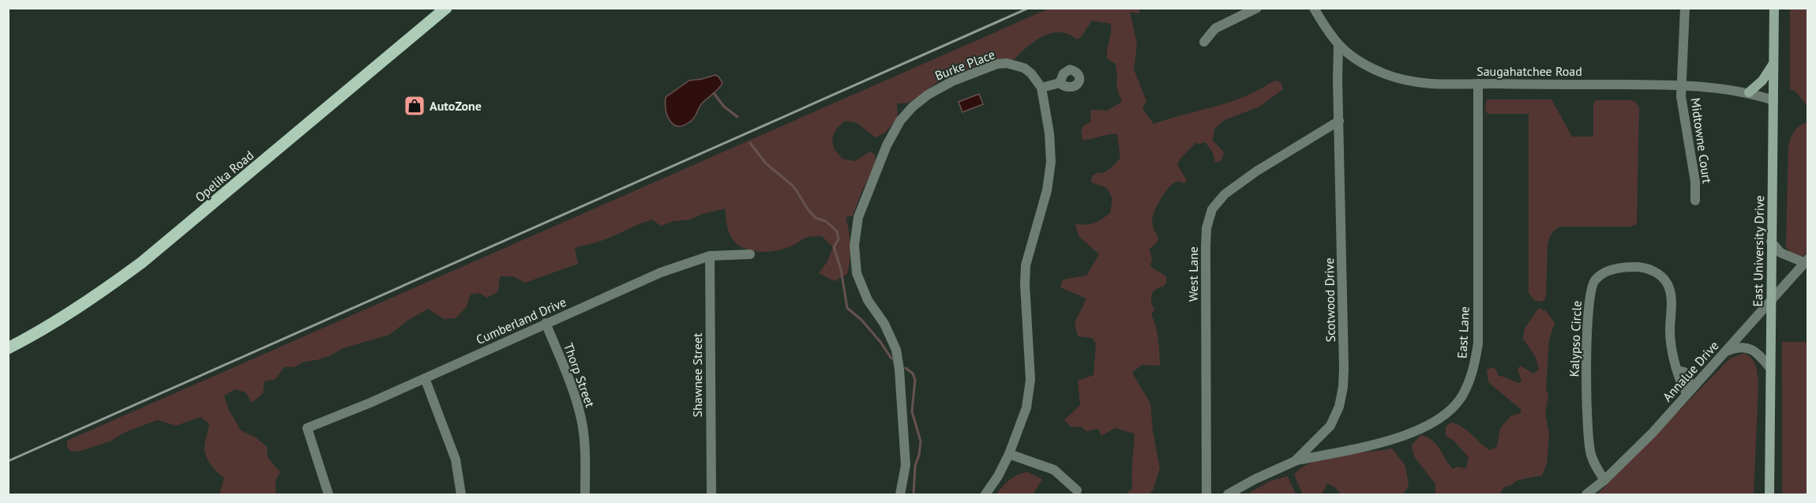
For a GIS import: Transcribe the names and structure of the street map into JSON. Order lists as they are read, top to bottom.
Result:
{
  "streets": {
    "main road": ["Opelika Road", "East University Drive"],
    "street": [
      "Burke Place",
      "Saugahatchee Road",
      "Midtowne Court",
      "West Lane",
      "Scotwood Drive",
      "Cumberland Drive",
      "East Lane",
      "Kalypso Circle",
      "Annalue Drive",
      "Thorp Street",
      "Shawnee Street"
    ]
  },
  "crossings": [
    ["Saugahatchee Road", "Midtowne Court"],
    ["Saugahatchee Road", "East University Drive"],
    ["Saugahatchee Road", "Scotwood Drive"],
    ["Saugahatchee Road", "East Lane"],
    ["East University Drive", "Annalue Drive"],
    ["West Lane", "Scotwood Drive"],
    ["Scotwood Drive", "East Lane"],
    ["Cumberland Drive", "Thorp Street"],
    ["Cumberland Drive", "Shawnee Street"],
    ["Kalypso Circle", "Annalue Drive"]
  ],
  "places": {
    "shop": ["AutoZone"]
  }
}
